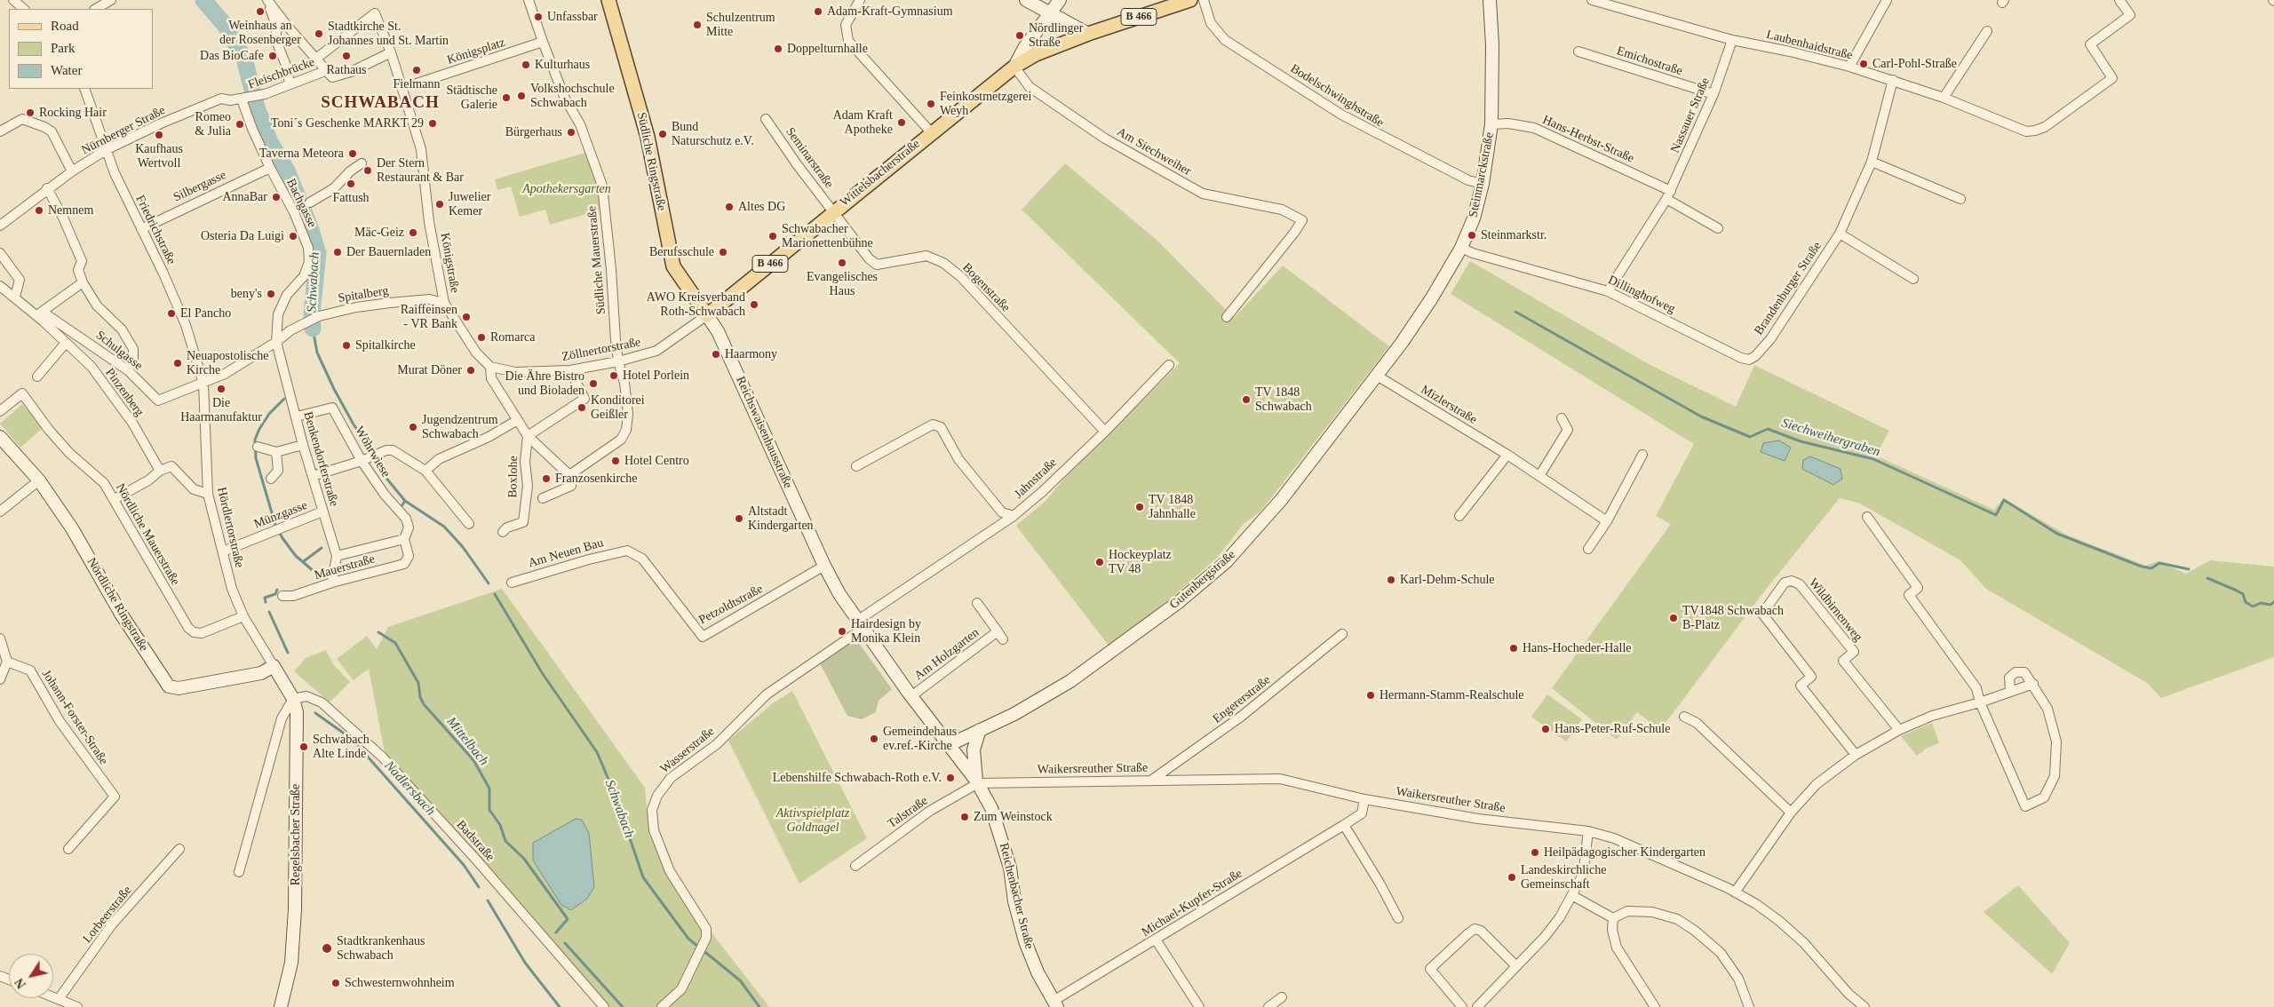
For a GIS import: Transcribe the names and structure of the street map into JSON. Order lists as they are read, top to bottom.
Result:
{
  "streets": {
    "main road": [
      "B 466",
      "Südliche Ringstraße",
      "Wittelsbacherstraße",
      "Steinmarckstraße",
      "Reichswaisenhausstraße",
      "Gutenbergstraße",
      "Nördliche Ringstraße",
      "Regelsbacher Straße",
      "Reichenbacher Straße"
    ],
    "street": [
      "Laubenhaidstraße",
      "Königsplatz",
      "Emichostraße",
      "Fleischbrücke",
      "Bodelschwinghstraße",
      "Nassauer Straße",
      "Nürnberger Straße",
      "Hans-Herbst-Straße",
      "Am Siechweiher",
      "Seminarstraße",
      "Silbergasse",
      "Bachgasse",
      "Friedrichstraße",
      "Südliche Mauerstraße",
      "Königstraße",
      "Bogenstraße",
      "Brandenburger Straße",
      "Spitalberg",
      "Dillinghofweg",
      "Zöllnertorstraße",
      "Schulgasse",
      "Pinzenberg",
      "Mizlerstraße",
      "Wöhrwiese",
      "Benkendorferstraße",
      "Boxlohe",
      "Jahnstraße",
      "Münzgasse",
      "Hördlertorstraße",
      "Nördliche Mauerstraße",
      "Am Neuen Bau",
      "Mauerstraße",
      "Petzoldtstraße",
      "Wildbirnenweg",
      "Am Holzgarten",
      "Engererstraße",
      "Johann-Forster-Straße",
      "Wasserstraße",
      "Waikersreuther Straße",
      "Talstraße",
      "Badstraße",
      "Michael-Kupfer-Straße",
      "Lorbeerstraße"
    ]
  },
  "crossings": [
    ["B 466", "Am Siechweiher"],
    ["B 466", "Wittelsbacherstraße"],
    ["Laubenhaidstraße", "Nassauer Straße"],
    ["Laubenhaidstraße", "Brandenburger Straße"],
    ["Königsplatz", "Südliche Mauerstraße"],
    ["Emichostraße", "Nassauer Straße"],
    ["Fleischbrücke", "Nürnberger Straße"],
    ["Fleischbrücke", "Bachgasse"],
    ["Bodelschwinghstraße", "Steinmarckstraße"],
    ["Nassauer Straße", "Hans-Herbst-Straße"],
    ["Nassauer Straße", "Dillinghofweg"],
    ["Nürnberger Straße", "Bachgasse"],
    ["Nürnberger Straße", "Friedrichstraße"],
    ["Hans-Herbst-Straße", "Steinmarckstraße"],
    ["Am Siechweiher", "Wittelsbacherstraße"],
    ["Seminarstraße", "Wittelsbacherstraße"],
    ["Seminarstraße", "Bogenstraße"],
    ["Südliche Ringstraße", "Wittelsbacherstraße"],
    ["Südliche Ringstraße", "Zöllnertorstraße"],
    ["Südliche Ringstraße", "Reichswaisenhausstraße"],
    ["Wittelsbacherstraße", "Bogenstraße"],
    ["Wittelsbacherstraße", "Zöllnertorstraße"],
    ["Wittelsbacherstraße", "Reichswaisenhausstraße"],
    ["Steinmarckstraße", "Dillinghofweg"],
    ["Steinmarckstraße", "Mizlerstraße"],
    ["Steinmarckstraße", "Gutenbergstraße"],
    ["Silbergasse", "Bachgasse"],
    ["Silbergasse", "Friedrichstraße"],
    ["Bachgasse", "Spitalberg"],
    ["Bachgasse", "Benkendorferstraße"],
    ["Friedrichstraße", "Spitalberg"],
    ["Friedrichstraße", "Schulgasse"],
    ["Friedrichstraße", "Hördlertorstraße"],
    ["Südliche Mauerstraße", "Zöllnertorstraße"],
    ["Königstraße", "Spitalberg"],
    ["Königstraße", "Zöllnertorstraße"],
    ["Bogenstraße", "Jahnstraße"],
    ["Brandenburger Straße", "Dillinghofweg"],
    ["Spitalberg", "Schulgasse"],
    ["Spitalberg", "Benkendorferstraße"],
    ["Spitalberg", "Hördlertorstraße"],
    ["Zöllnertorstraße", "Reichswaisenhausstraße"],
    ["Schulgasse", "Pinzenberg"],
    ["Schulgasse", "Hördlertorstraße"],
    ["Mizlerstraße", "Gutenbergstraße"],
    ["Reichswaisenhausstraße", "Gutenbergstraße"],
    ["Reichswaisenhausstraße", "Petzoldtstraße"],
    ["Reichswaisenhausstraße", "Am Holzgarten"],
    ["Reichswaisenhausstraße", "Wasserstraße"],
    ["Reichswaisenhausstraße", "Waikersreuther Straße"],
    ["Reichswaisenhausstraße", "Talstraße"],
    ["Reichswaisenhausstraße", "Reichenbacher Straße"],
    ["Wöhrwiese", "Benkendorferstraße"],
    ["Wöhrwiese", "Mauerstraße"],
    ["Benkendorferstraße", "Münzgasse"],
    ["Benkendorferstraße", "Mauerstraße"],
    ["Münzgasse", "Hördlertorstraße"],
    ["Hördlertorstraße", "Nördliche Mauerstraße"],
    ["Hördlertorstraße", "Nördliche Ringstraße"],
    ["Hördlertorstraße", "Regelsbacher Straße"],
    ["Am Neuen Bau", "Petzoldtstraße"],
    ["Nördliche Ringstraße", "Regelsbacher Straße"],
    ["Engererstraße", "Waikersreuther Straße"],
    ["Waikersreuther Straße", "Talstraße"],
    ["Waikersreuther Straße", "Reichenbacher Straße"],
    ["Waikersreuther Straße", "Michael-Kupfer-Straße"],
    ["Talstraße", "Reichenbacher Straße"],
    ["Regelsbacher Straße", "Badstraße"],
    ["Reichenbacher Straße", "Michael-Kupfer-Straße"]
  ],
  "districts": ["SCHWABACH"],
  "water": [
    "Schwabach",
    "Siechweihergraben",
    "Mittelbach",
    "Nadlersbach"
  ],
  "parks": ["Apothekersgarten", "Aktivspielplatz Goldnagel"],
  "places": [
    "Weinhaus an der Rosenberger",
    "Adam-Kraft-Gymnasium",
    "Unfassbar",
    "Schulzentrum Mitte",
    "Stadtkirche St. Johannes und St. Martin",
    "Nördlinger Straße",
    "Doppelturnhalle",
    "Das BioCafe",
    "Rathaus",
    "Carl-Pohl-Straße",
    "Kulturhaus",
    "Fielmann",
    "Volkshochschule Schwabach",
    "Städtische Galerie",
    "Feinkostmetzgerei Weyh",
    "Rocking Hair",
    "Adam Kraft Apotheke",
    "Toni´s Geschenke MARKT 29",
    "Romeo & Julia",
    "Bürgerhaus",
    "Bund Naturschutz e.V.",
    "Kaufhaus Wertvoll",
    "Taverna Meteora",
    "Der Stern Restaurant & Bar",
    "Fattush",
    "AnnaBar",
    "Juwelier Kemer",
    "Altes DG",
    "Nemnem",
    "Mäc-Geiz",
    "Steinmarkstr.",
    "Osteria Da Luigi",
    "Schwabacher Marionettenbühne",
    "Der Bauernladen",
    "Berufsschule",
    "Evangelisches Haus",
    "beny's",
    "AWO Kreisverband Roth-Schwabach",
    "El Pancho",
    "Raiffeinsen - VR Bank",
    "Romarca",
    "Spitalkirche",
    "Haarmony",
    "Neuapostolische Kirche",
    "Murat Döner",
    "Hotel Porlein",
    "Die Ähre Bistro und Bioladen",
    "Die Haarmanufaktur",
    "TV 1848 Schwabach",
    "Konditorei Geißler",
    "Jugendzentrum Schwabach",
    "Hotel Centro",
    "Franzosenkirche",
    "TV 1848 Jahnhalle",
    "Altstadt Kindergarten",
    "Hockeyplatz TV 48",
    "Karl-Dehm-Schule",
    "TV1848 Schwabach B-Platz",
    "Hairdesign by Monika Klein",
    "Hans-Hocheder-Halle",
    "Hermann-Stamm-Realschule",
    "Hans-Peter-Ruf-Schule",
    "Gemeindehaus ev.ref.-Kirche",
    "Schwabach Alte Linde",
    "Lebenshilfe Schwabach-Roth e.V.",
    "Zum Weinstock",
    "Heilpädagogischer Kindergarten",
    "Landeskirchliche Gemeinschaft",
    "Stadtkrankenhaus Schwabach",
    "Schwesternwohnheim"
  ],
  "legend": ["Road", "Park", "Water"],
  "north": "bottom left"
}
